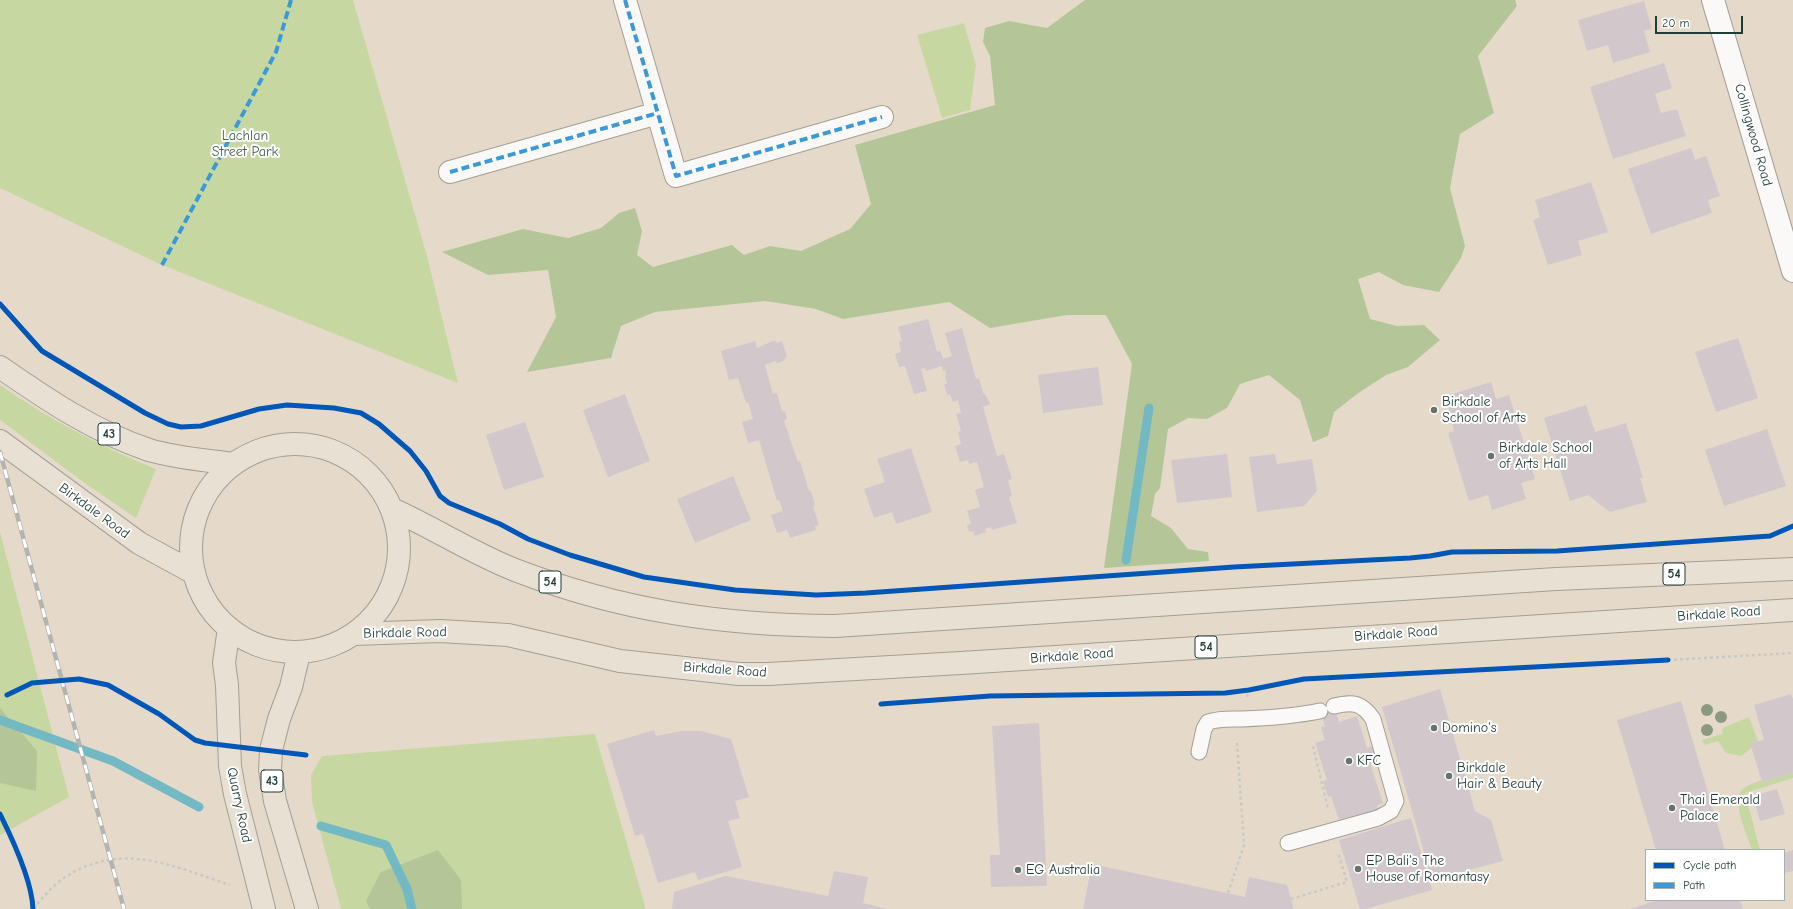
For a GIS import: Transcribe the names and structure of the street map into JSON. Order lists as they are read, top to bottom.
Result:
{
  "streets": {
    "main road": [
      "43",
      "Birkdale Road",
      "54",
      "Quarry Road"
    ],
    "street": ["Collingwood Road"]
  },
  "parks": ["Lachlan Street Park"],
  "places": [
    "Birkdale School of Arts",
    "Birkdale School of Arts Hall",
    "Domino's",
    "KFC",
    "Birkdale Hair & Beauty",
    "Thai Emerald Palace",
    "EP Bali's The House of Romantasy",
    "EG Australia"
  ],
  "legend": ["Cycle path", "Path"],
  "scale_bar": "20 m"
}
